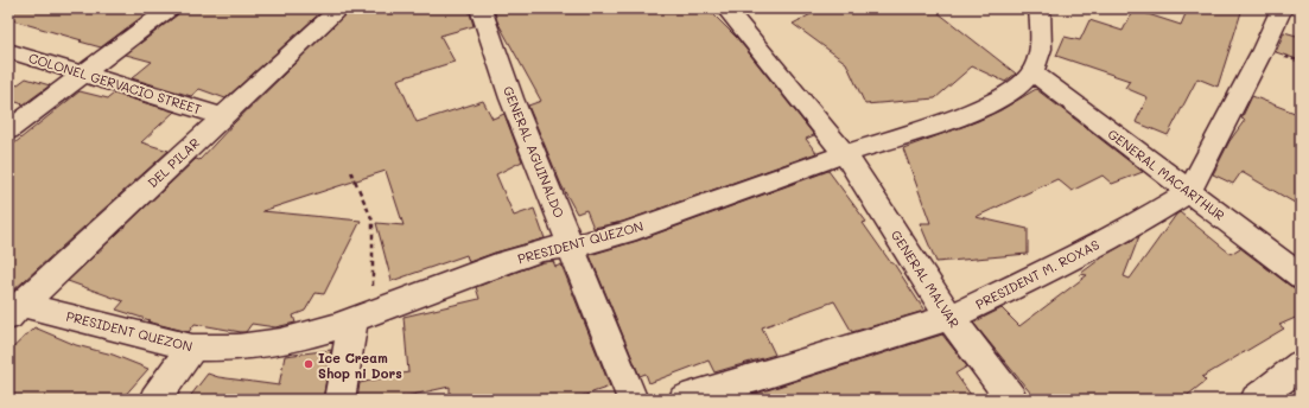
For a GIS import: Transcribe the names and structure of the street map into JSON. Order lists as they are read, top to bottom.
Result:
{
  "streets": {
    "street": [
      "COLONEL GERVACIO STREET",
      "GENERAL AGUINALDO",
      "DEL PILAR",
      "GENERAL MACARTHUR",
      "PRESIDENT QUEZON",
      "PRESIDENT M. ROXAS",
      "GENERAL MALVAR"
    ]
  },
  "crossings": [
    ["COLONEL GERVACIO STREET", "DEL PILAR"],
    ["GENERAL AGUINALDO", "PRESIDENT QUEZON"],
    ["DEL PILAR", "PRESIDENT QUEZON"],
    ["GENERAL MACARTHUR", "PRESIDENT QUEZON"],
    ["GENERAL MACARTHUR", "PRESIDENT M. ROXAS"],
    ["PRESIDENT QUEZON", "GENERAL MALVAR"],
    ["PRESIDENT M. ROXAS", "GENERAL MALVAR"]
  ],
  "places": ["Ice Cream Shop ni Dors"]
}
